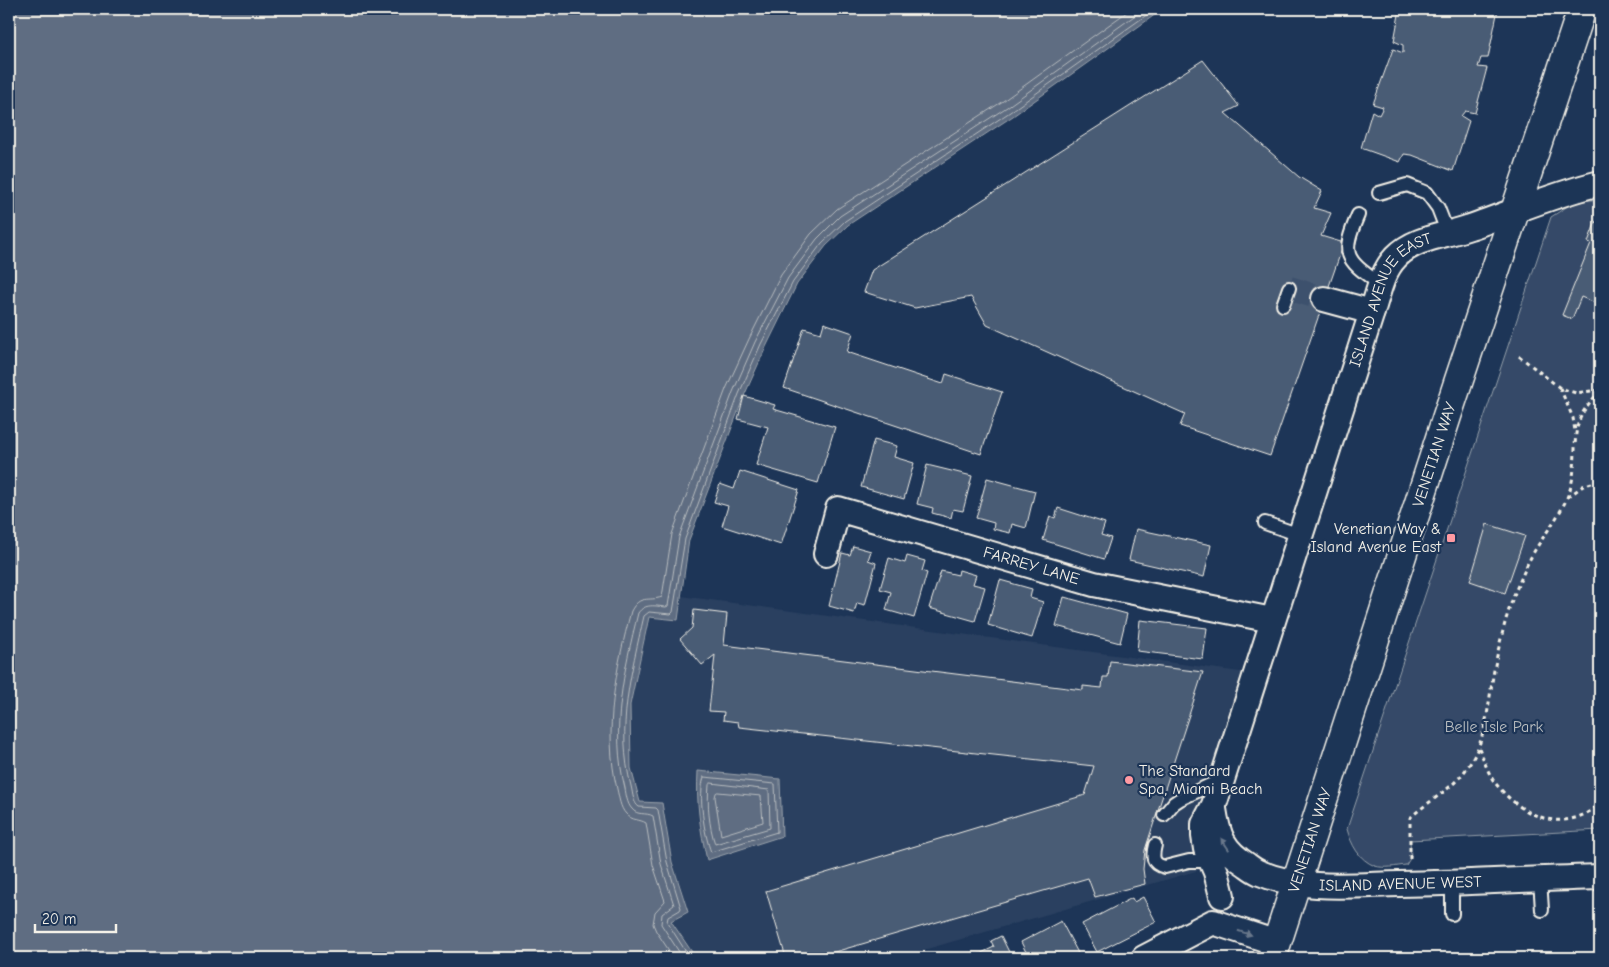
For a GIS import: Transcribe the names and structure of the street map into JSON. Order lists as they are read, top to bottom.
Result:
{
  "streets": {
    "main road": ["VENETIAN WAY"],
    "street": ["ISLAND AVENUE EAST", "FARREY LANE", "ISLAND AVENUE WEST"]
  },
  "crossings": [
    ["ISLAND AVENUE EAST", "VENETIAN WAY"],
    ["ISLAND AVENUE EAST", "ISLAND AVENUE WEST"],
    ["VENETIAN WAY", "ISLAND AVENUE WEST"],
    ["FARREY LANE", "ISLAND AVENUE WEST"]
  ],
  "parks": ["Belle Isle Park"],
  "places": {
    "transit": ["Venetian Way & Island Avenue East"],
    "other": ["The Standard Spa, Miami Beach"]
  },
  "scale_bar": "20 m"
}
